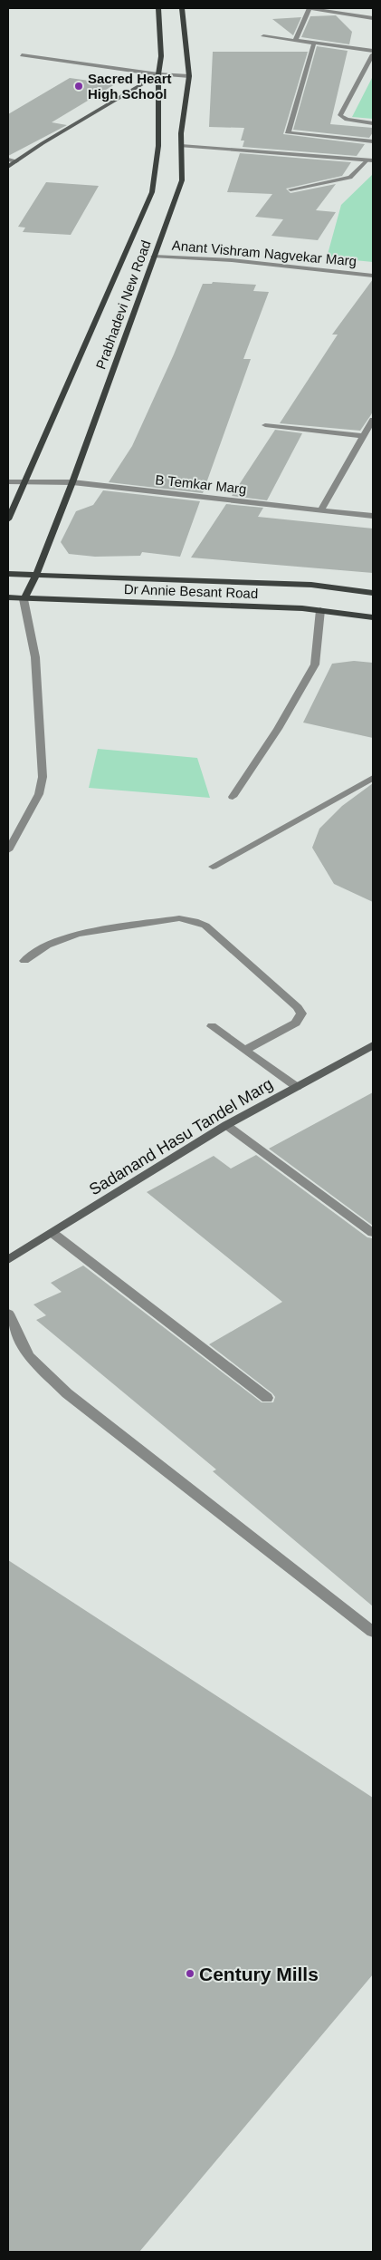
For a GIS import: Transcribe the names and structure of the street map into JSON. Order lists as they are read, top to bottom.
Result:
{
  "streets": {
    "main road": ["Prabhadevi New Road", "Dr Annie Besant Road"],
    "street": ["Anant Vishram Nagvekar Marg", "B Temkar Marg", "Sadanand Hasu Tandel Marg"]
  },
  "crossings": [
    ["Anant Vishram Nagvekar Marg", "Prabhadevi New Road"],
    ["Prabhadevi New Road", "B Temkar Marg"],
    ["Prabhadevi New Road", "Dr Annie Besant Road"]
  ],
  "places": ["Sacred Heart High School", "Century Mills"]
}
